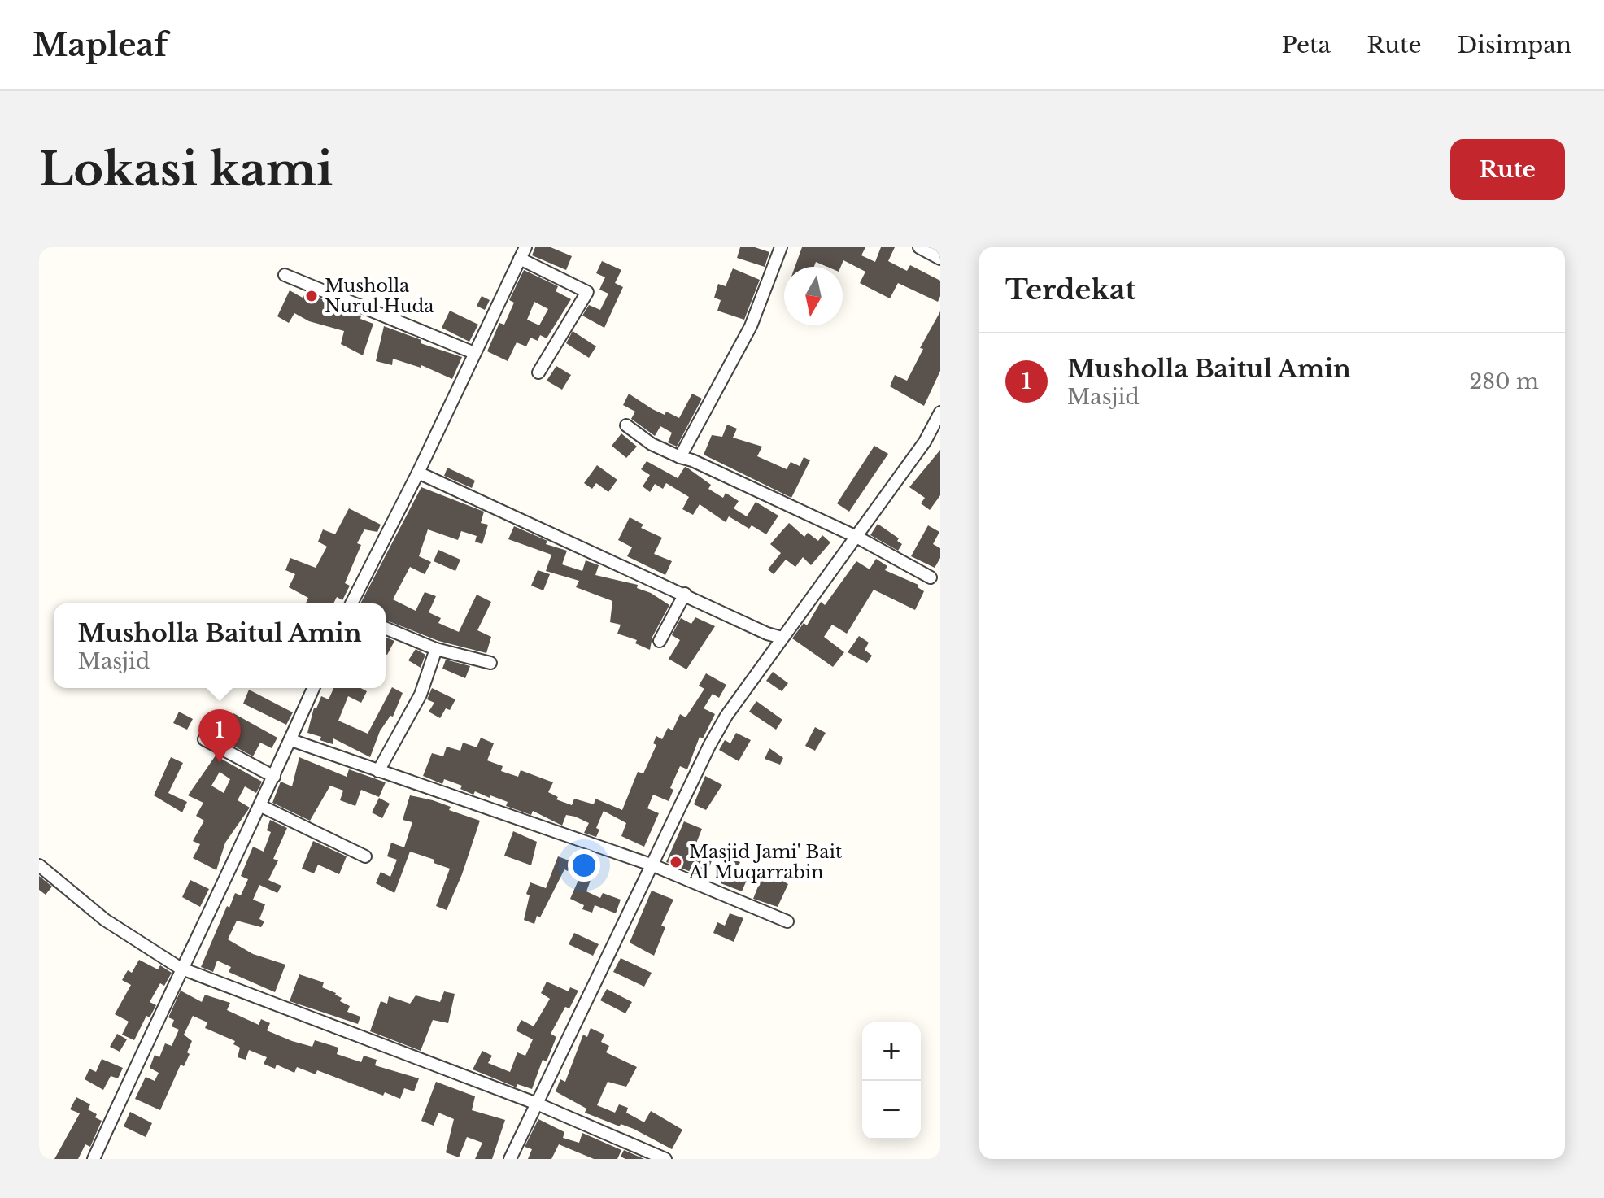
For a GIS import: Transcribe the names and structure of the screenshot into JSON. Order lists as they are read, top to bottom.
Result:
{
  "places": ["Musholla Nurul Huda", "Masjid Jami' Bait Al Muqarrabin"],
  "north": "bottom",
  "page": {
    "header": "Mapleaf",
    "nav": ["Peta", "Rute", "Disimpan"],
    "buttons": "Rute",
    "title": "Lokasi kami",
    "heading": "Terdekat",
    "list": [
      {
        "mark": "1",
        "name": "Musholla Baitul Amin",
        "note": "Masjid",
        "value": "280 m"
      }
    ],
    "popup": ["Musholla Baitul Amin", "Masjid"],
    "pins": "1",
    "map_buttons": ["+", "−"]
  }
}
